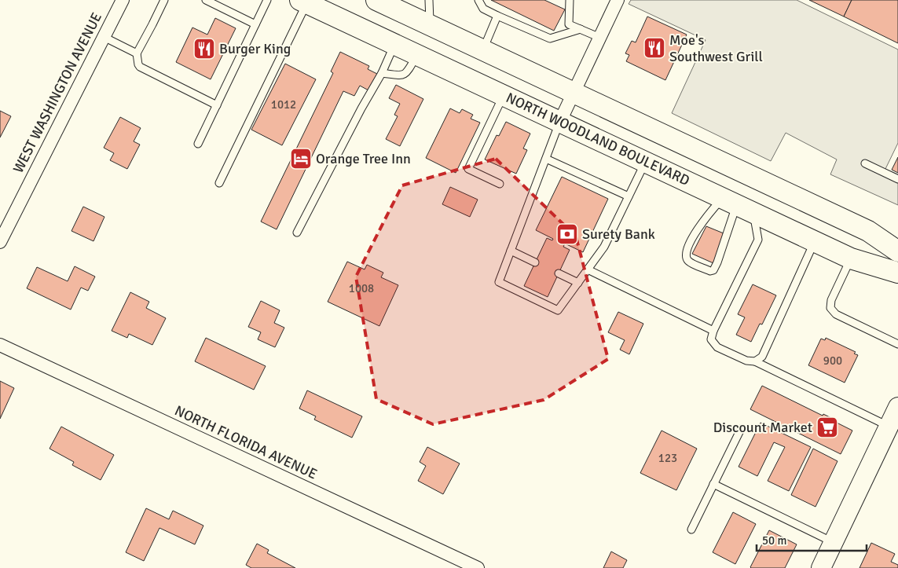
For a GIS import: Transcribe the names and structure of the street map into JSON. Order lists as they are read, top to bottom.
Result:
{
  "streets": {
    "main road": ["NORTH WOODLAND BOULEVARD"],
    "street": ["WEST WASHINGTON AVENUE", "NORTH FLORIDA AVENUE"]
  },
  "places": {
    "restaurant": ["Moe's Southwest Grill", "Burger King"],
    "hotel": ["Orange Tree Inn"],
    "bank": ["Surety Bank"],
    "supermarket": ["Discount Market"]
  },
  "house_numbers": [
    "1012",
    "1008",
    "900",
    "123"
  ],
  "scale_bar": "50 m"
}
